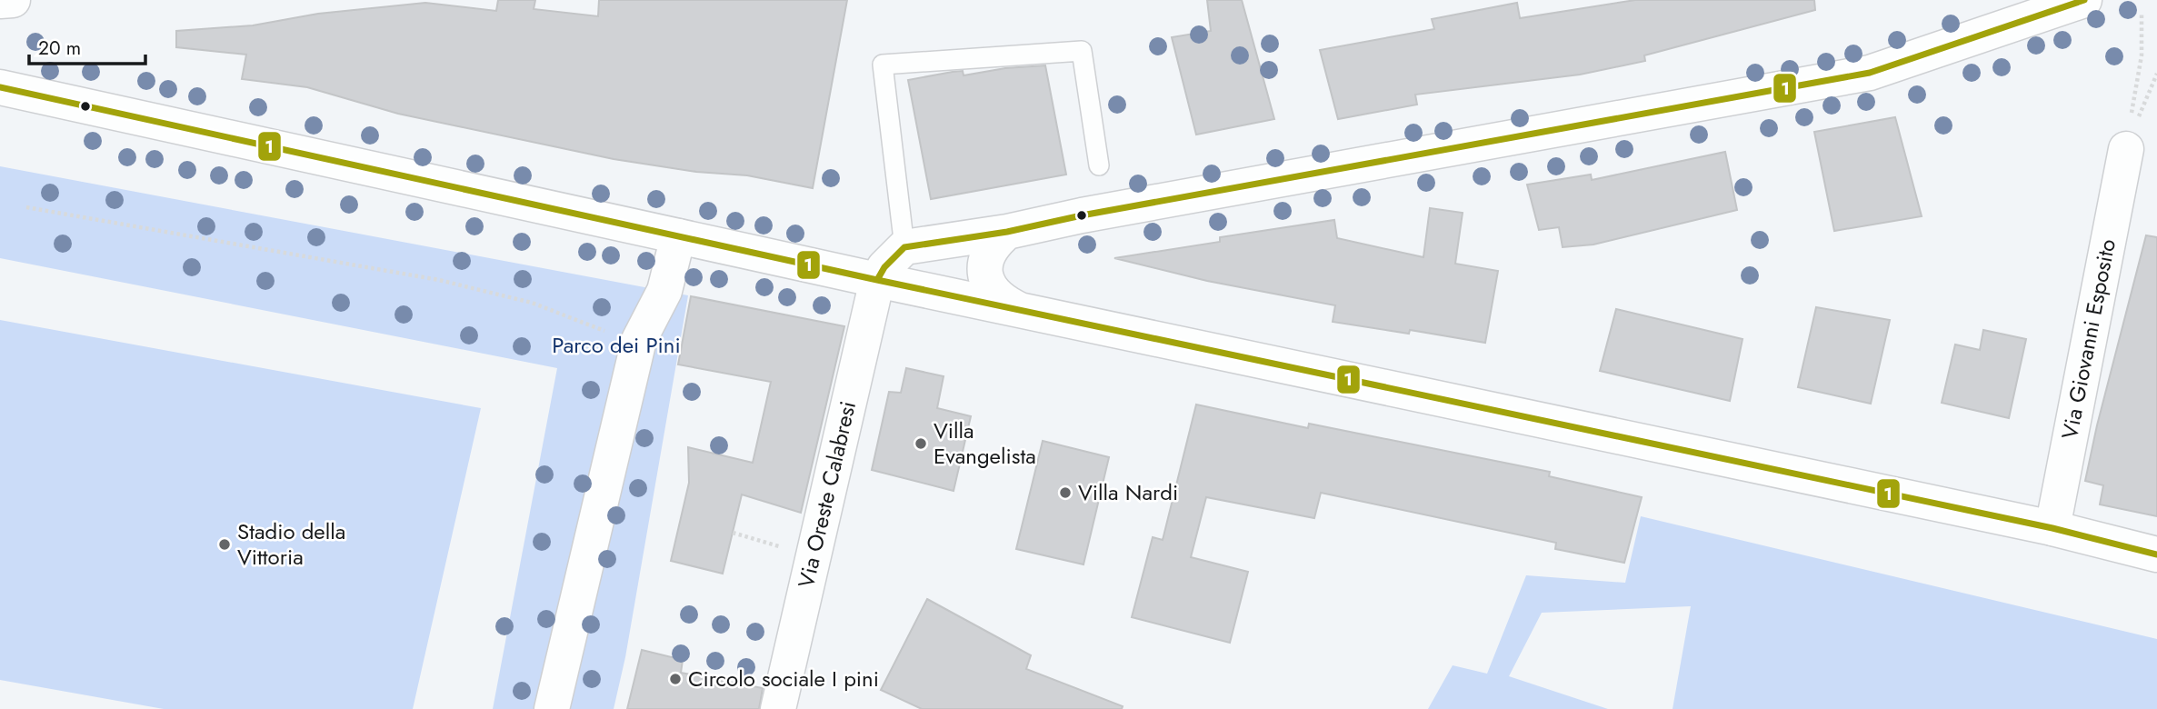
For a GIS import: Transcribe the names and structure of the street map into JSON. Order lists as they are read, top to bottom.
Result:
{
  "streets": {
    "main road": ["Via Giovanni Esposito", "Via Oreste Calabresi"]
  },
  "parks": ["Parco dei Pini"],
  "places": [
    "Villa Evangelista",
    "Villa Nardi",
    "Stadio della Vittoria",
    "Circolo sociale I pini"
  ],
  "lines": ["transit line 1"],
  "scale_bar": "20 m"
}
